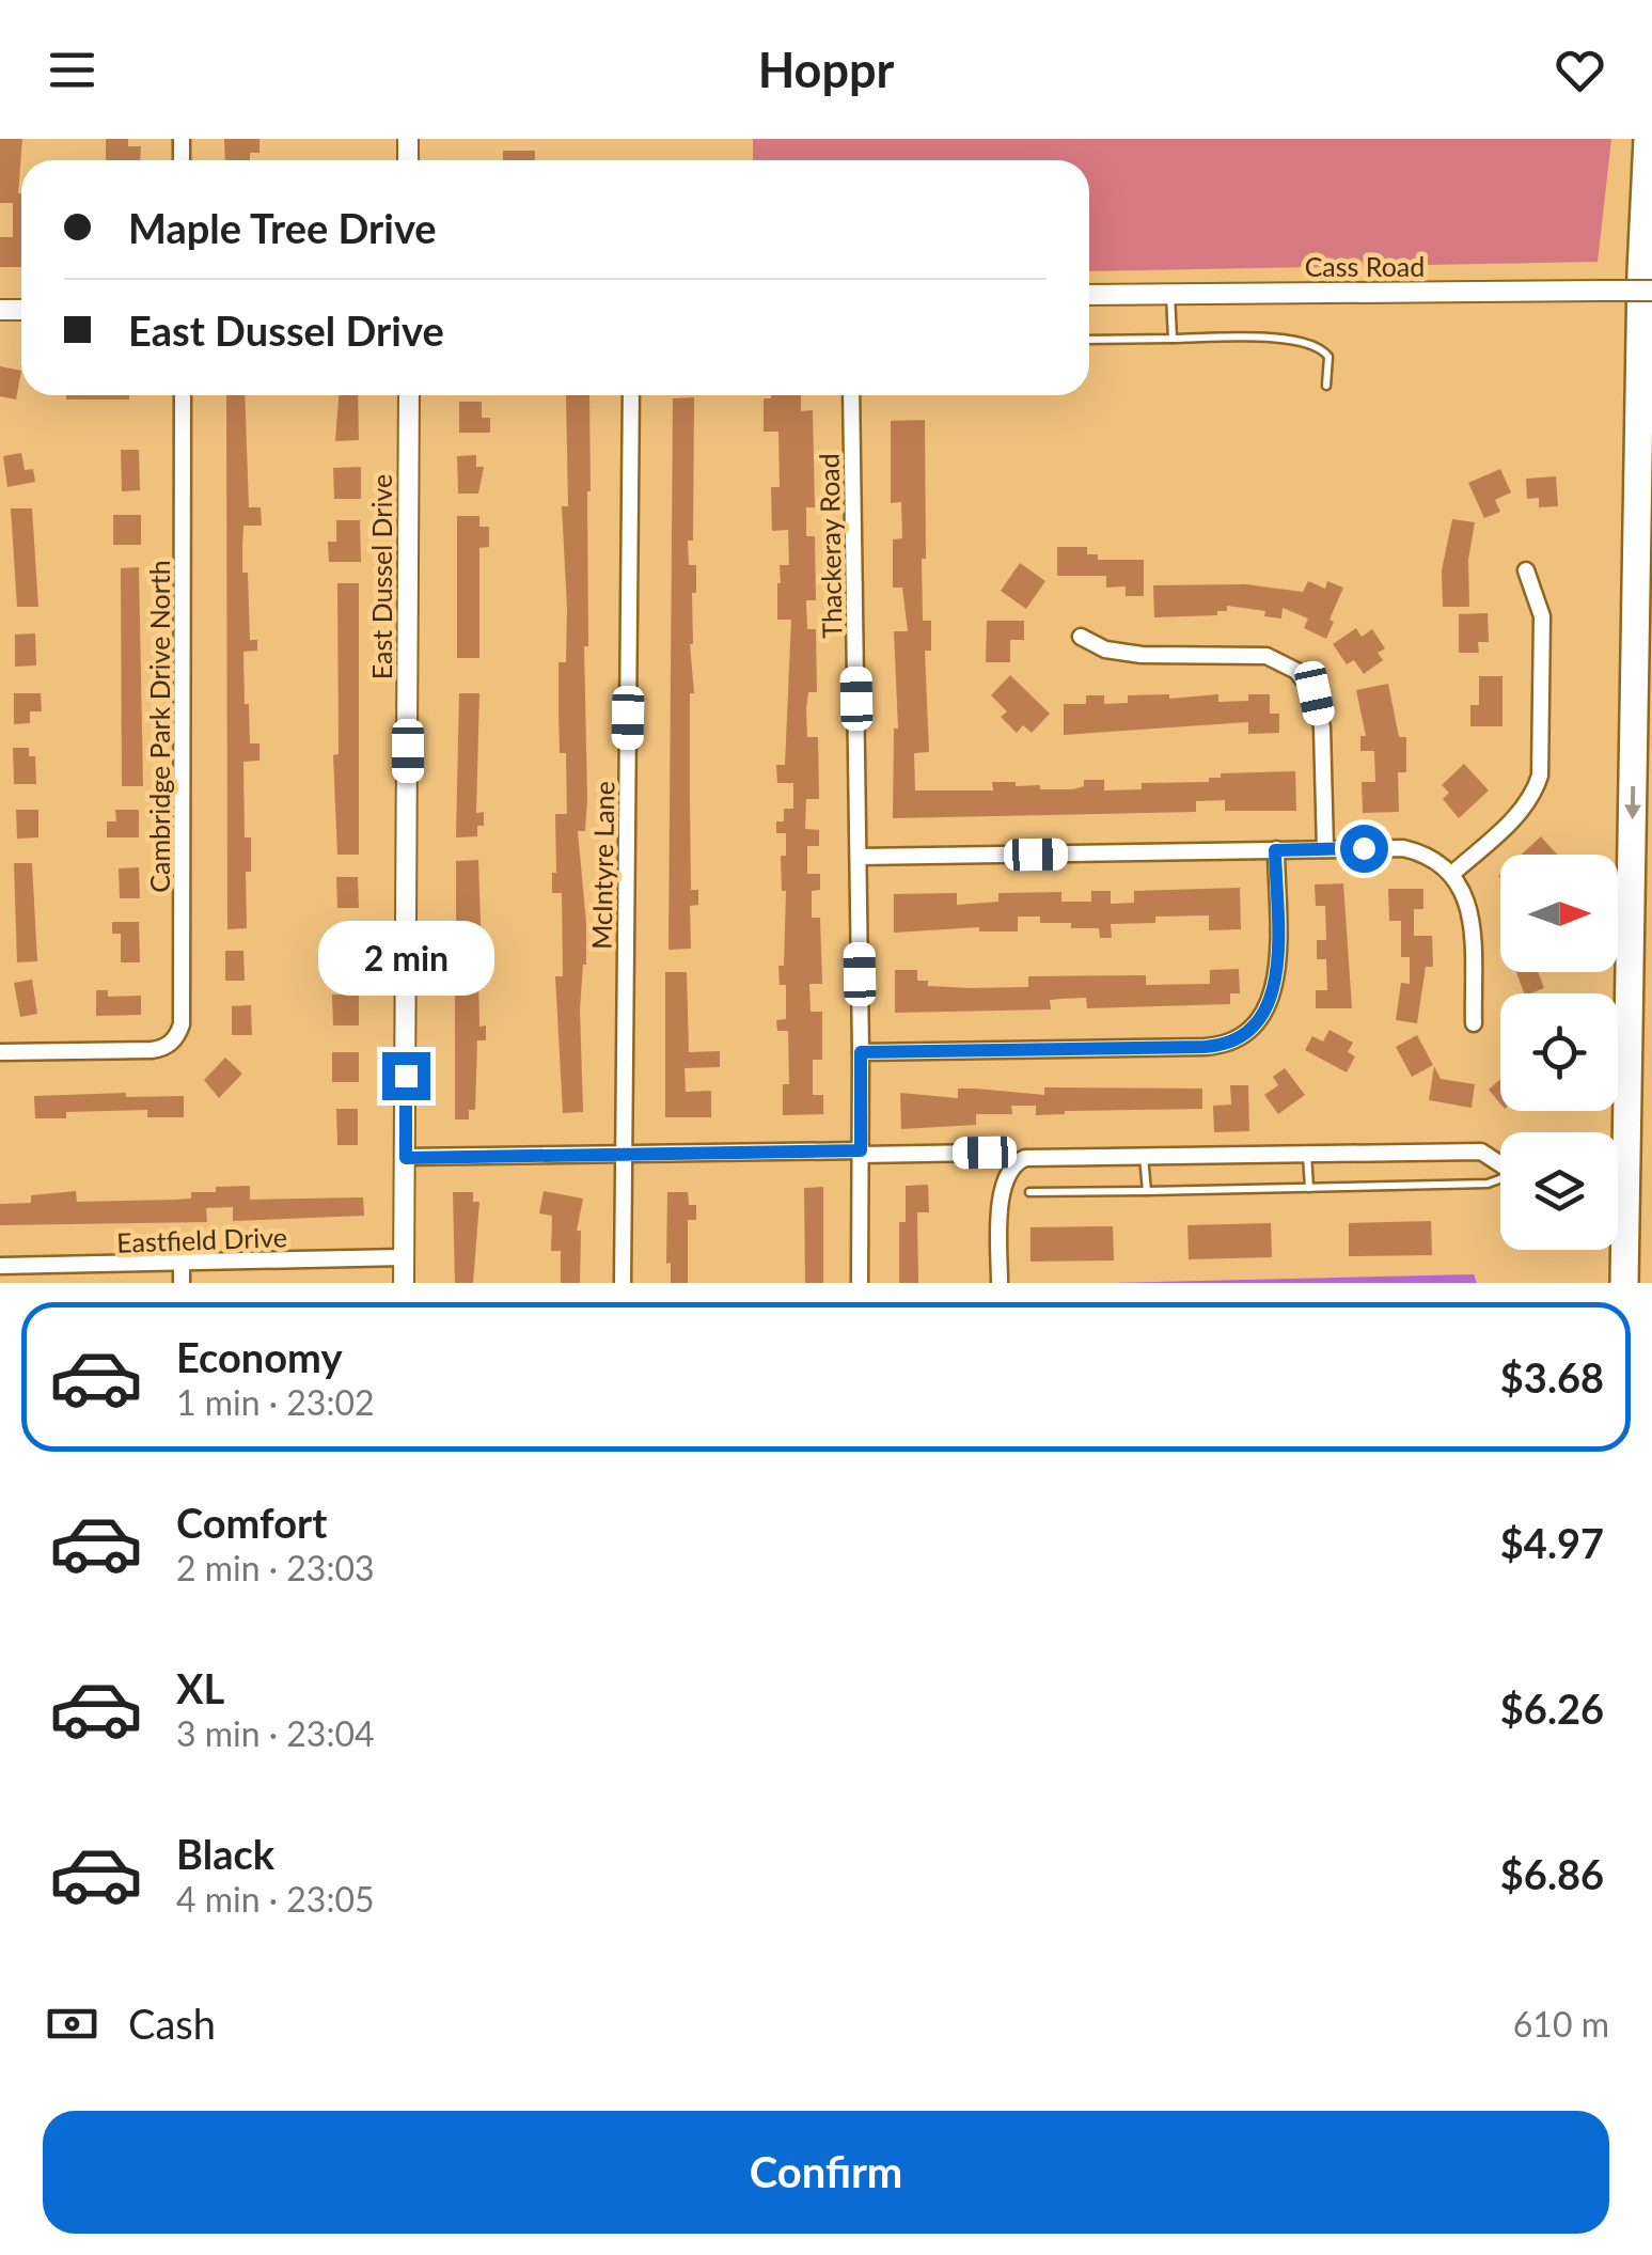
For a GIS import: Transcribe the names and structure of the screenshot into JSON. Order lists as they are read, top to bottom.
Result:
{
  "streets": {
    "street": [
      "Cass Road",
      "Thackeray Road",
      "East Dussel Drive",
      "Cambridge Park Drive North",
      "McIntyre Lane",
      "Eastfield Drive"
    ]
  },
  "crossings": [
    ["East Dussel Drive", "Eastfield Drive"]
  ],
  "north": "right",
  "page": {
    "header": "Hoppr",
    "banner": ["Maple Tree Drive", "East Dussel Drive"],
    "bubble": "2 min",
    "list": [
      {
        "name": "Economy",
        "note": "1 min · 23:02",
        "value": "$3.68"
      },
      {
        "name": "Comfort",
        "note": "2 min · 23:03",
        "value": "$4.97"
      },
      {
        "name": "XL",
        "note": "3 min · 23:04",
        "value": "$6.26"
      },
      {
        "name": "Black",
        "note": "4 min · 23:05",
        "value": "$6.86"
      }
    ],
    "pay": ["Cash", "610 m"],
    "buttons": "Confirm"
  }
}
